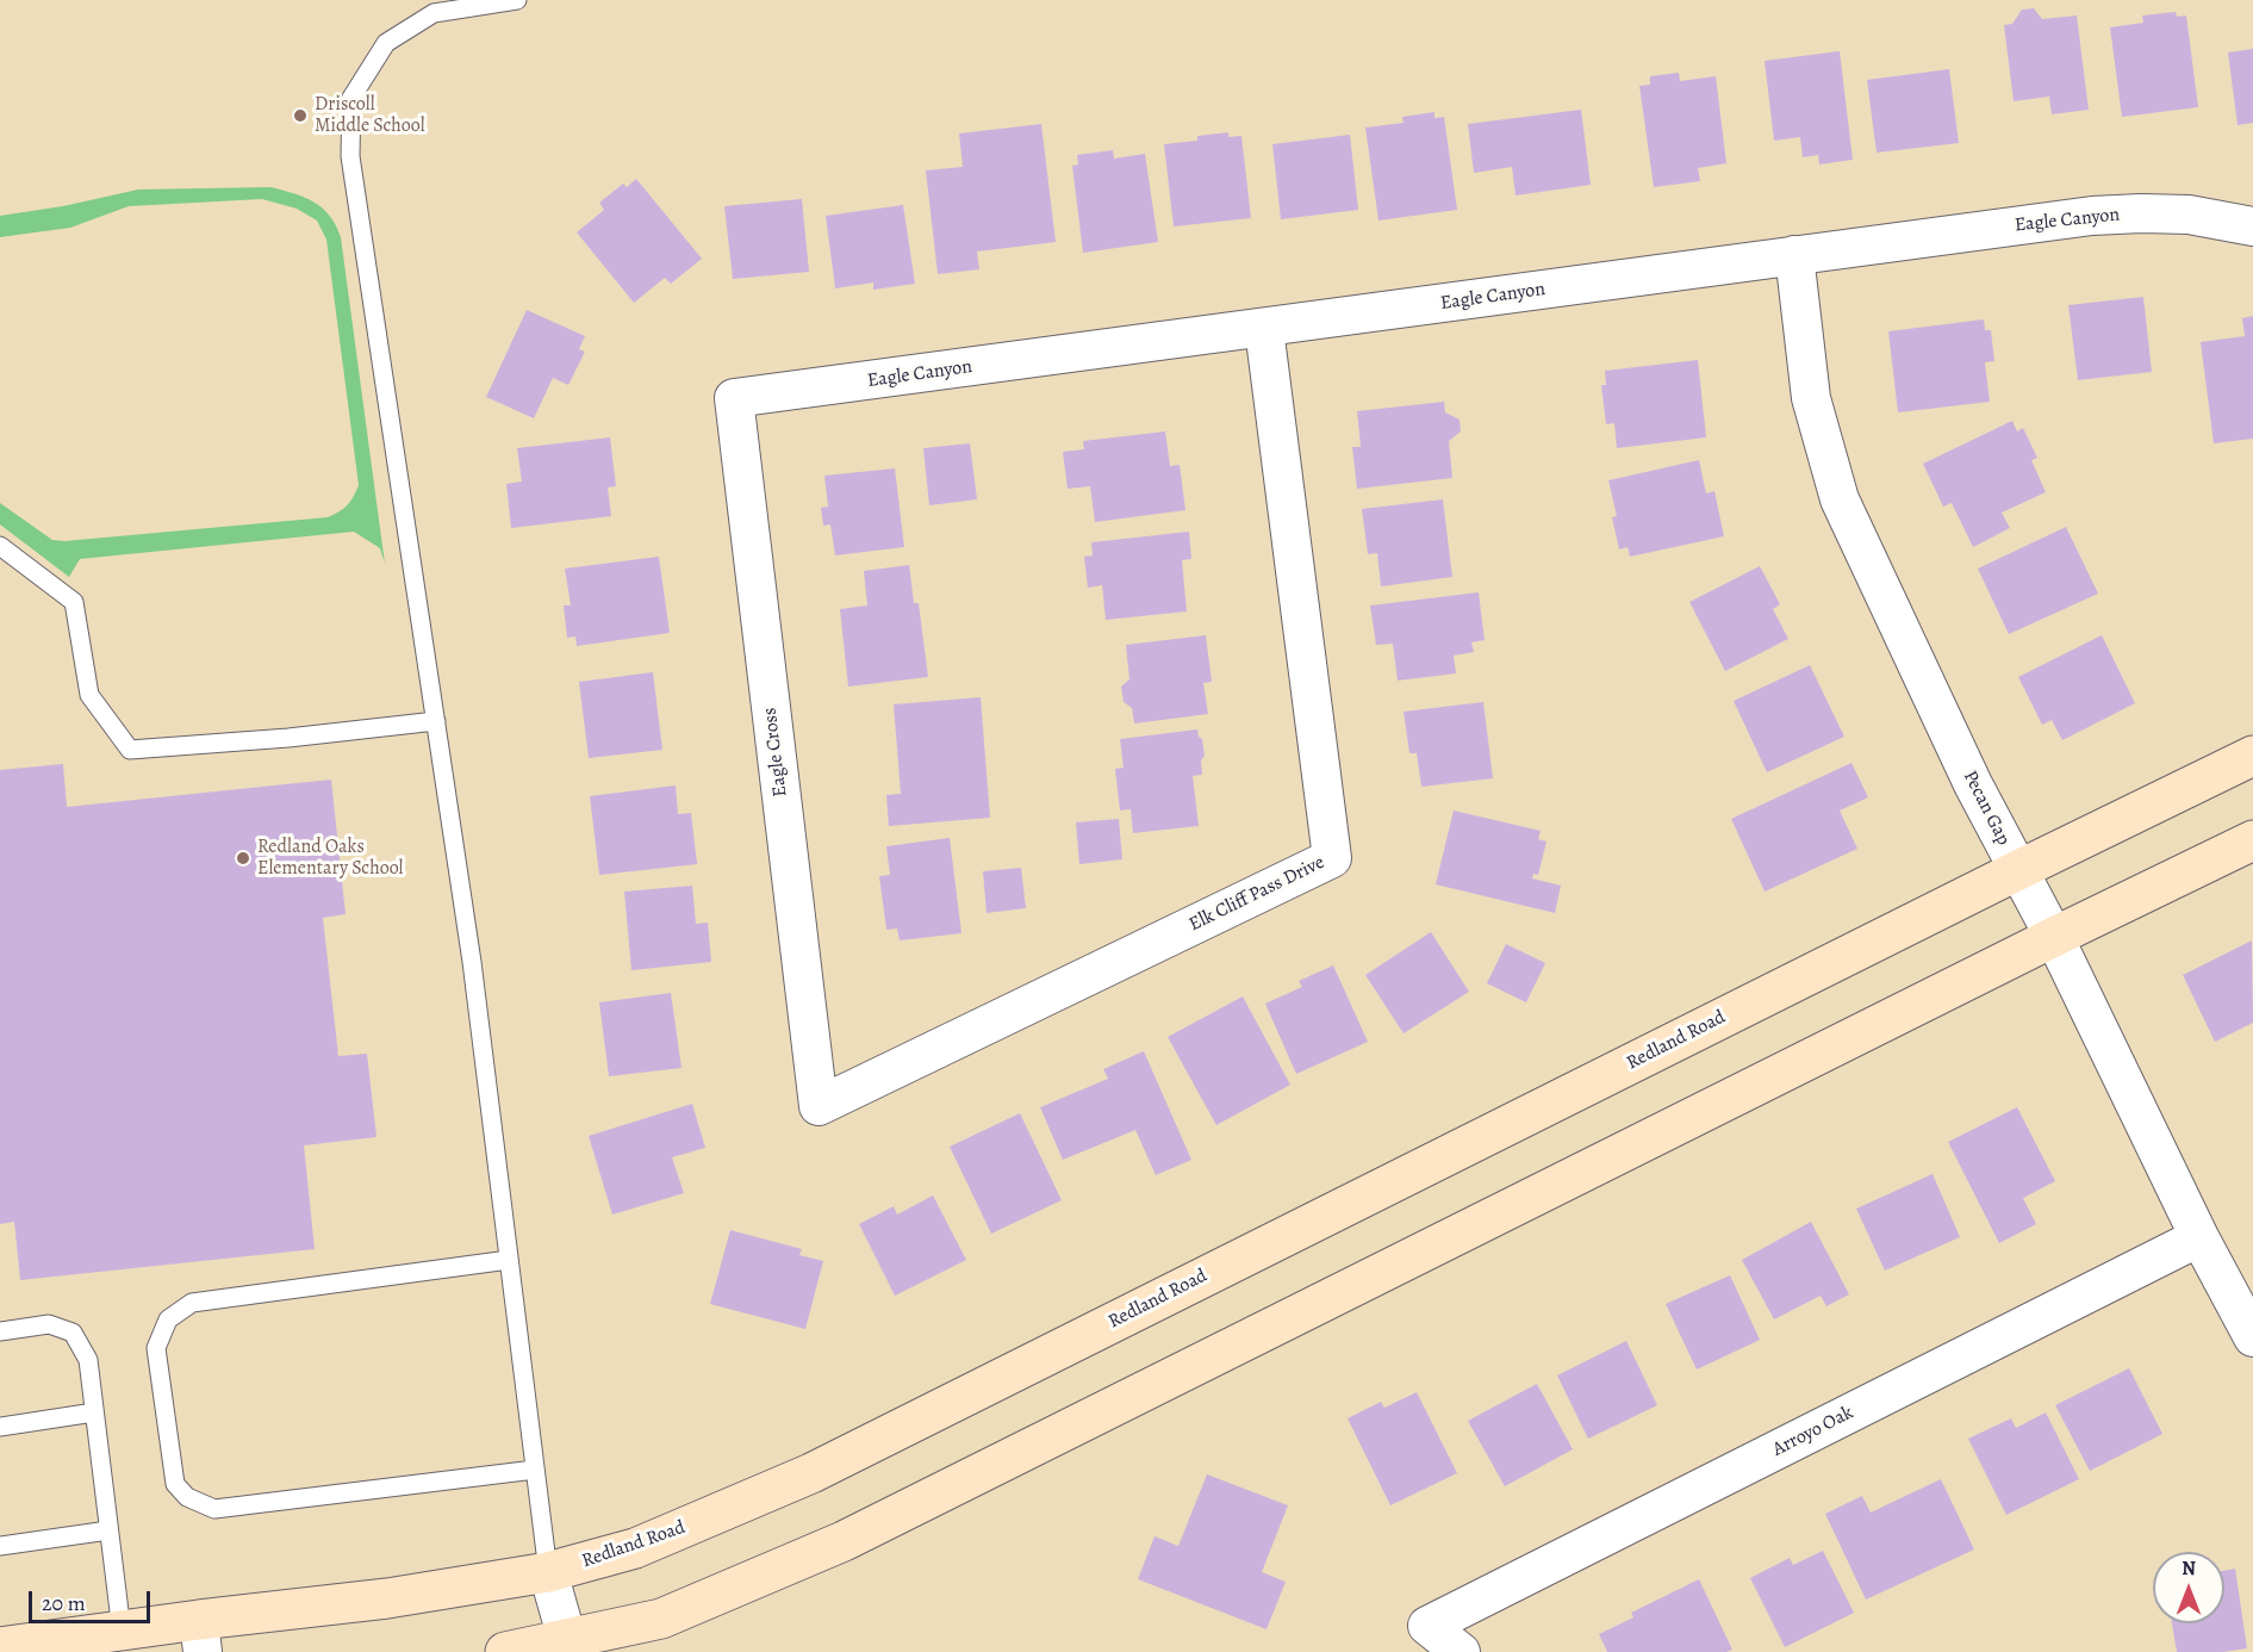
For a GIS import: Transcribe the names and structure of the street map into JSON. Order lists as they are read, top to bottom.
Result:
{
  "streets": {
    "main road": ["Redland Road"],
    "street": [
      "Eagle Canyon",
      "Eagle Cross",
      "Pecan Gap",
      "Elk Cliff Pass Drive",
      "Arroyo Oak"
    ]
  },
  "crossings": [
    ["Eagle Canyon", "Eagle Cross"],
    ["Eagle Canyon", "Pecan Gap"],
    ["Eagle Canyon", "Elk Cliff Pass Drive"],
    ["Eagle Cross", "Elk Cliff Pass Drive"],
    ["Pecan Gap", "Redland Road"],
    ["Pecan Gap", "Arroyo Oak"]
  ],
  "places": ["Driscoll Middle School", "Redland Oaks Elementary School"],
  "scale_bar": "20 m",
  "north": "top"
}
